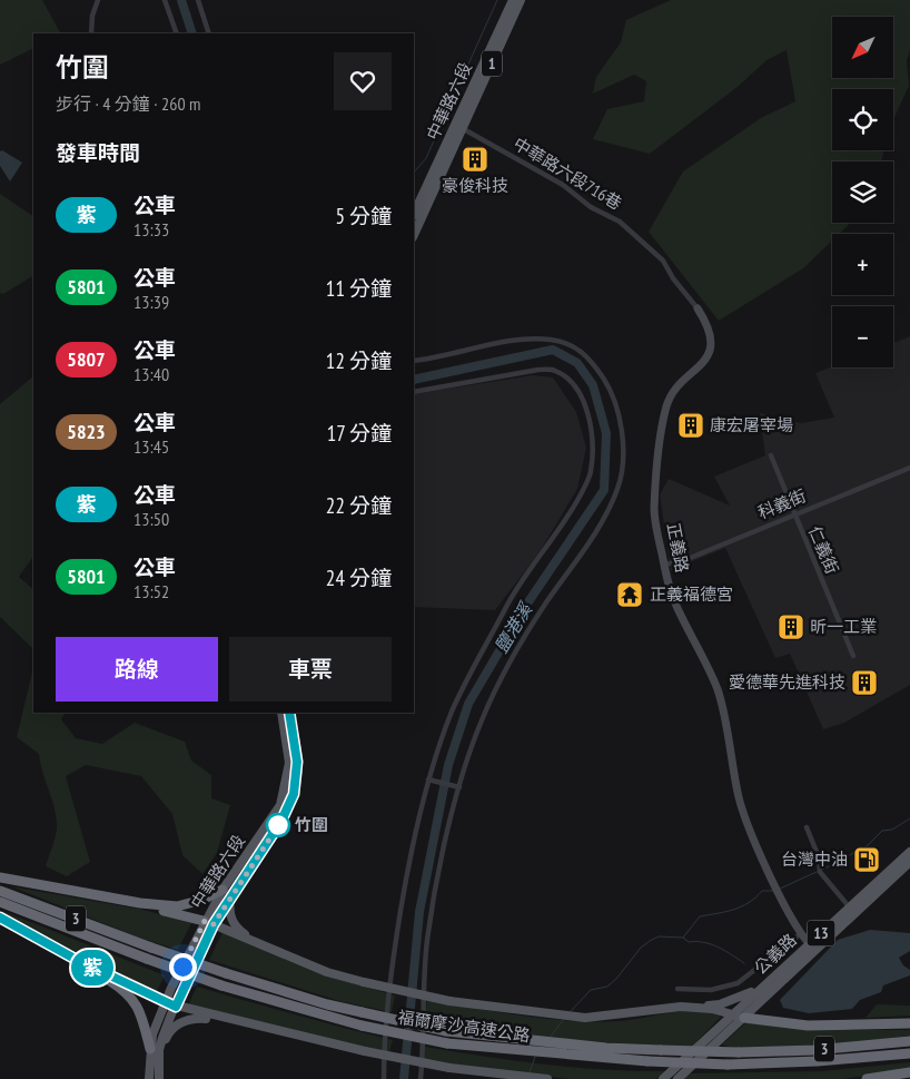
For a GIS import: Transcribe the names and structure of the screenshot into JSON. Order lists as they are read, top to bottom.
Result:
{
  "streets": {
    "highway": ["3", "福爾摩沙高速公路"],
    "main road": [
      "1",
      "中華路六段",
      "13",
      "公義路"
    ],
    "street": [
      "中華路六段716巷",
      "科義街",
      "正義路",
      "仁義街"
    ]
  },
  "crossings": [
    ["中華路六段", "中華路六段716巷"],
    ["中華路六段716巷", "正義路"],
    ["科義街", "正義路"],
    ["科義街", "仁義街"],
    ["正義路", "公義路"]
  ],
  "water": ["鹽港溪"],
  "places": {
    "building": [
      "豪俊科技",
      "康宏屠宰場",
      "昕一工業",
      "愛德華先進科技"
    ],
    "temple": ["正義福德宮"],
    "other": ["竹圍"],
    "fuel station": ["台灣中油"]
  },
  "lines": ["bus line 紫"],
  "north": "bottom left",
  "page": {
    "on_map": "紫",
    "map_buttons": ["+", "−"],
    "heading": [
      ["竹圍", "步行 · 4 分鐘 · 260 m"],
      "發車時間"
    ],
    "list": [
      {
        "mark": "紫",
        "name": "公車",
        "note": "13:33",
        "value": "5 分鐘"
      },
      {
        "mark": "5801",
        "name": "公車",
        "note": "13:39",
        "value": "11 分鐘"
      },
      {
        "mark": "5807",
        "name": "公車",
        "note": "13:40",
        "value": "12 分鐘"
      },
      {
        "mark": "5823",
        "name": "公車",
        "note": "13:45",
        "value": "17 分鐘"
      },
      {
        "mark": "紫",
        "name": "公車",
        "note": "13:50",
        "value": "22 分鐘"
      },
      {
        "mark": "5801",
        "name": "公車",
        "note": "13:52",
        "value": "24 分鐘"
      }
    ],
    "buttons": ["路線", "車票"]
  }
}
